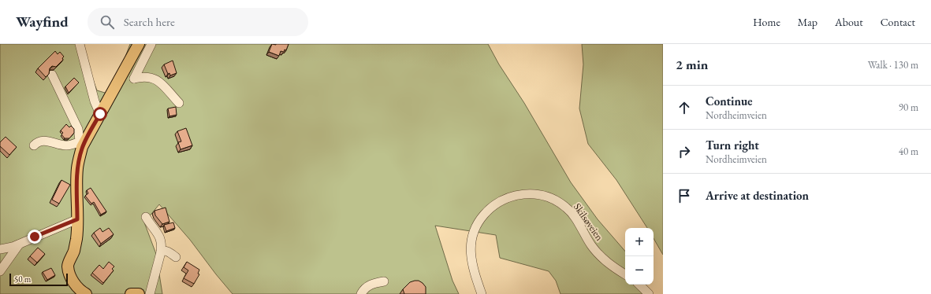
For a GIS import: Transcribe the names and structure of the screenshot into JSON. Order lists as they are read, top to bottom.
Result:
{
  "streets": {
    "street": ["Skilsøveien"]
  },
  "scale_bar": "50 m",
  "page": {
    "header": "Wayfind",
    "search": "Search here",
    "nav": [
      "Home",
      "Map",
      "About",
      "Contact"
    ],
    "heading": ["2 min", "Walk · 130 m"],
    "list": [
      ["Continue", "Nordheimveien", "90 m"],
      ["Turn right", "Nordheimveien", "40 m"],
      "Arrive at destination"
    ],
    "map_buttons": ["+", "−"],
    "scale": "50 m"
  }
}
